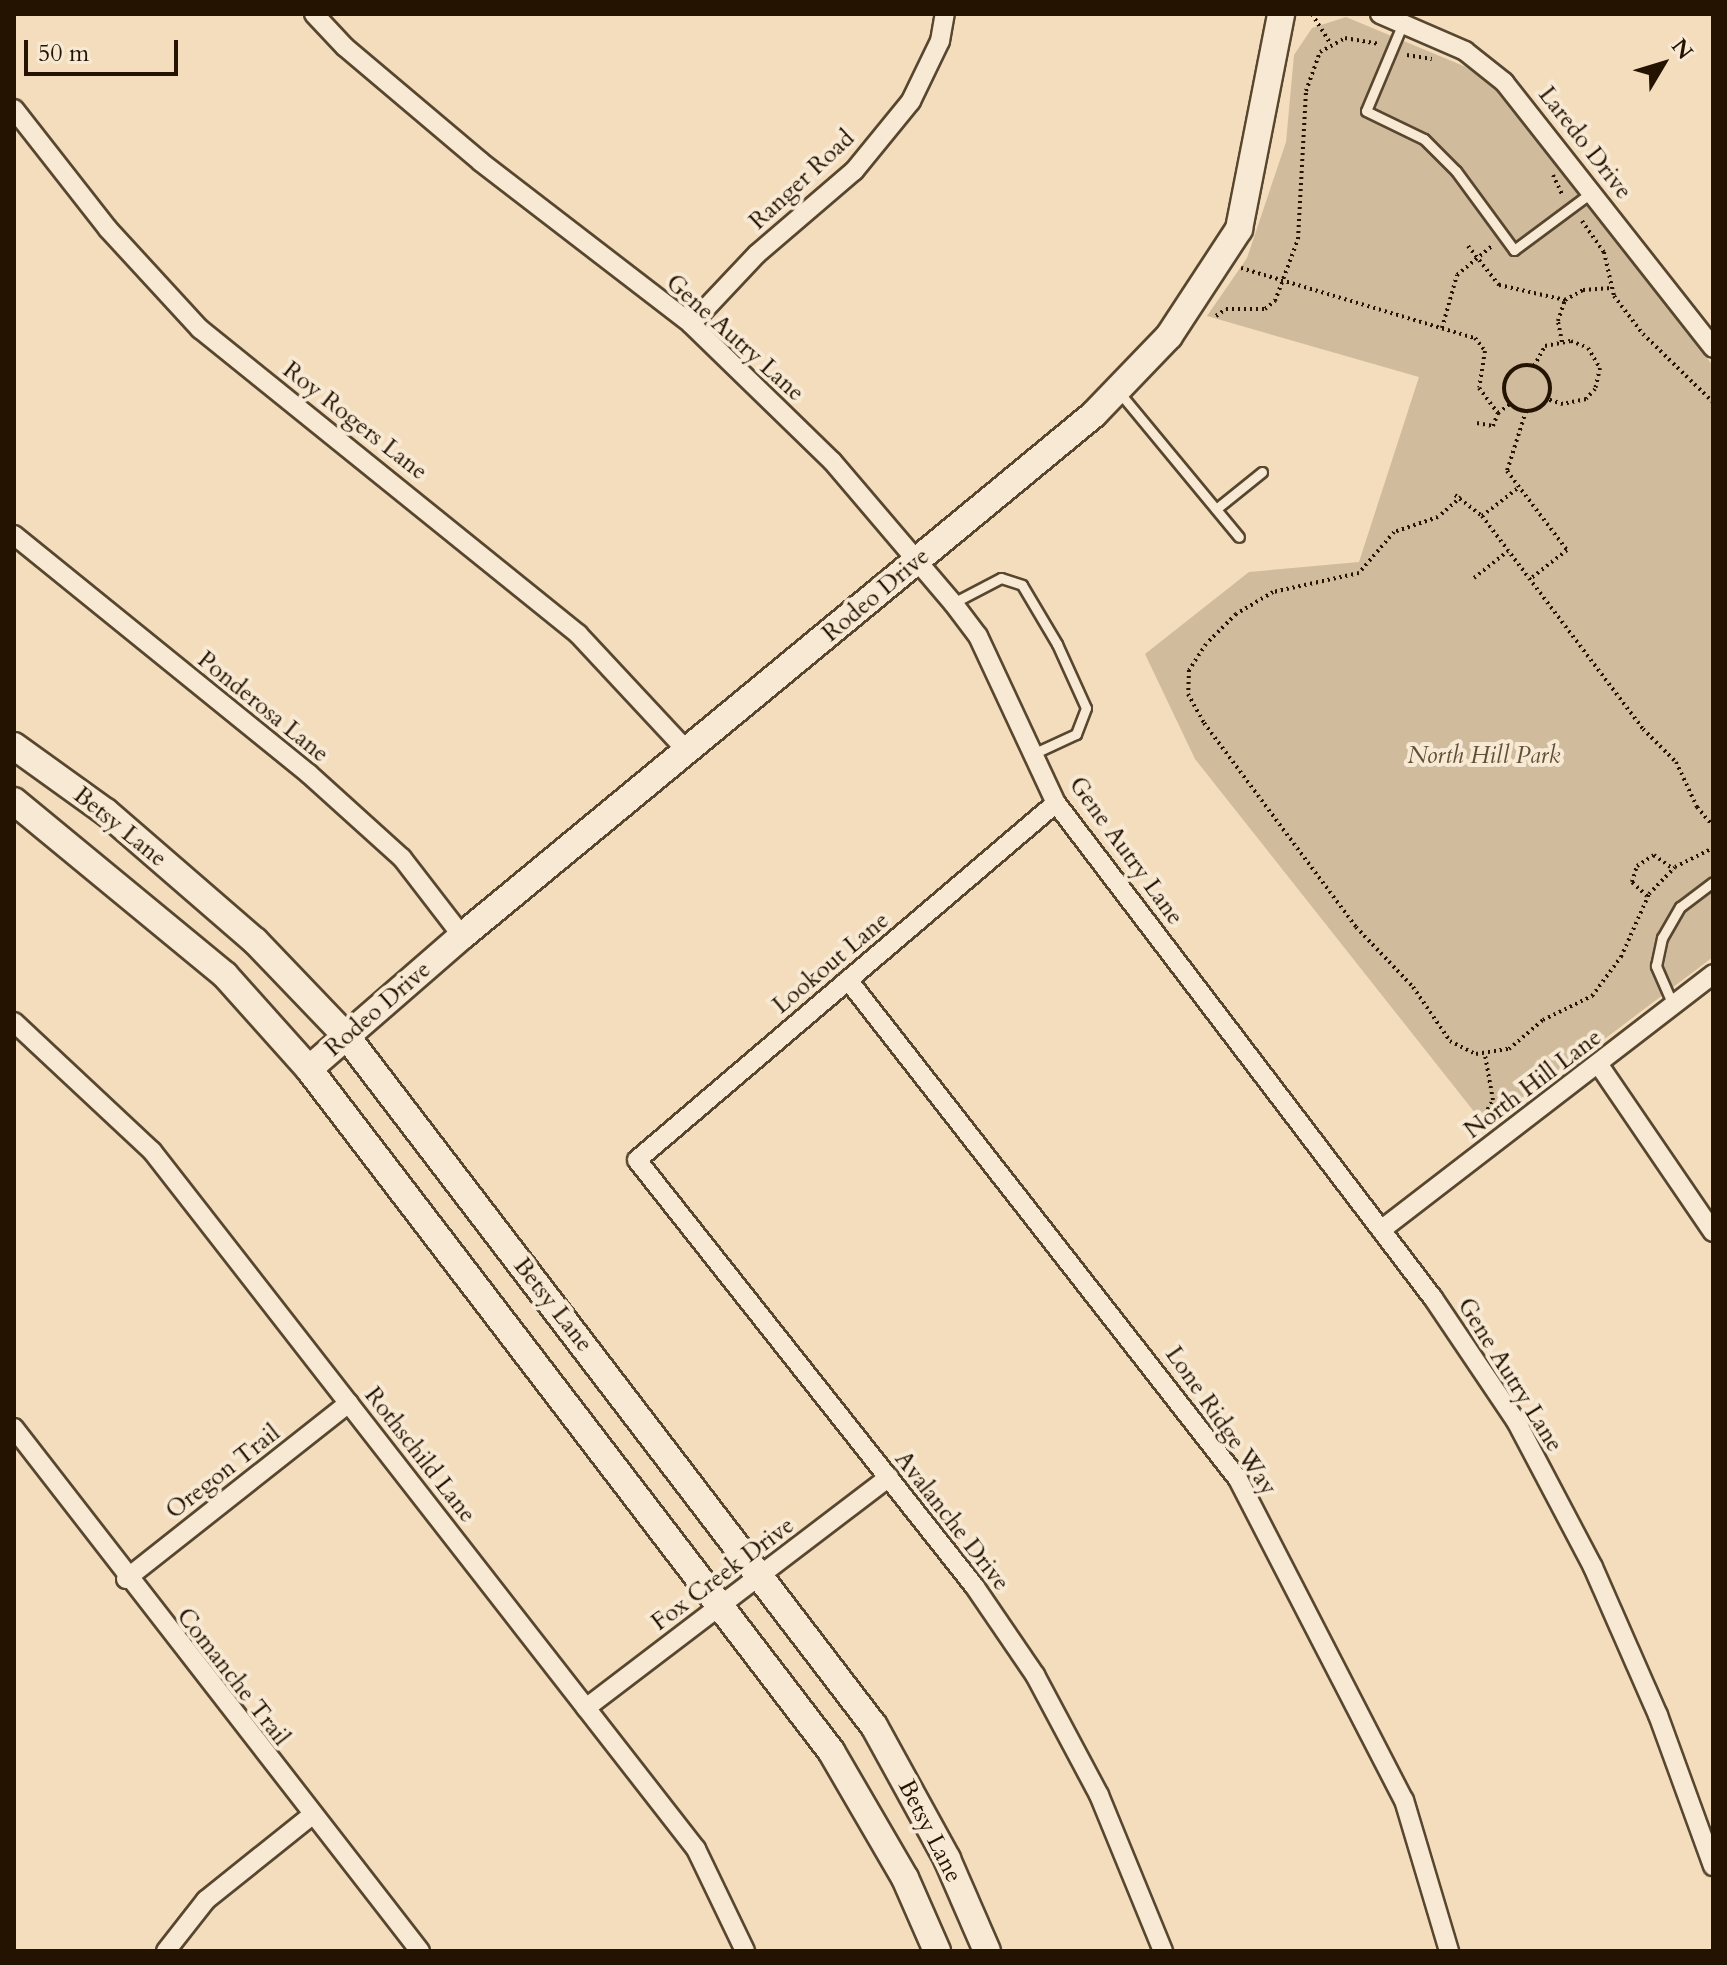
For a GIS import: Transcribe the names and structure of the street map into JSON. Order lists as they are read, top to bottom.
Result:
{
  "streets": {
    "main road": ["Rodeo Drive", "Betsy Lane"],
    "street": [
      "Laredo Drive",
      "Ranger Road",
      "Gene Autry Lane",
      "Roy Rogers Lane",
      "Ponderosa Lane",
      "Lookout Lane",
      "North Hill Lane",
      "Lone Ridge Way",
      "Rothschild Lane",
      "Oregon Trail",
      "Avalanche Drive",
      "Fox Creek Drive",
      "Comanche Trail"
    ]
  },
  "crossings": [
    ["Ranger Road", "Gene Autry Lane"],
    ["Gene Autry Lane", "Rodeo Drive"],
    ["Gene Autry Lane", "Lookout Lane"],
    ["Gene Autry Lane", "North Hill Lane"],
    ["Roy Rogers Lane", "Rodeo Drive"],
    ["Rodeo Drive", "Ponderosa Lane"],
    ["Rodeo Drive", "Betsy Lane"],
    ["Betsy Lane", "Fox Creek Drive"],
    ["Lookout Lane", "Lone Ridge Way"],
    ["Lookout Lane", "Avalanche Drive"],
    ["Rothschild Lane", "Oregon Trail"],
    ["Rothschild Lane", "Fox Creek Drive"],
    ["Oregon Trail", "Comanche Trail"],
    ["Avalanche Drive", "Fox Creek Drive"]
  ],
  "parks": ["North Hill Park"],
  "scale_bar": "50 m",
  "north": "top right"
}
